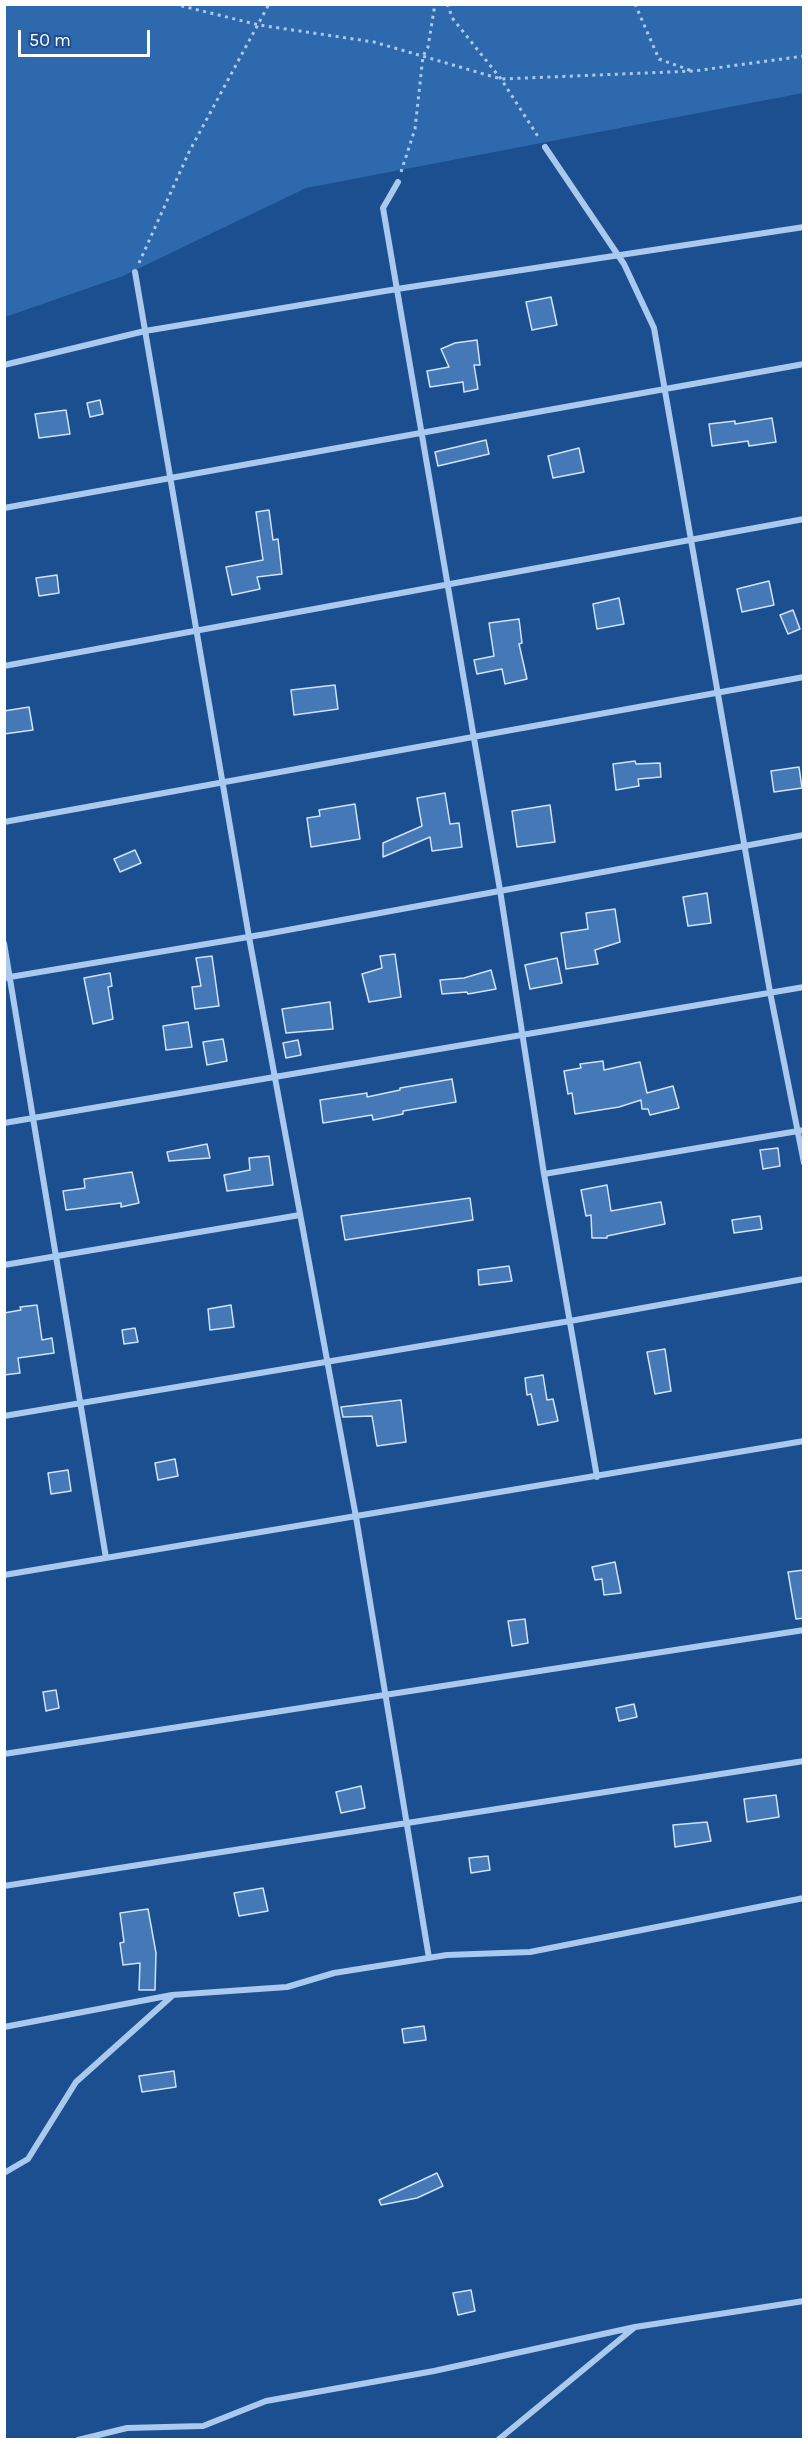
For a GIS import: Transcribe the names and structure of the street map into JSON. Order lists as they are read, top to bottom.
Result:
{
  "scale_bar": "50 m"
}
